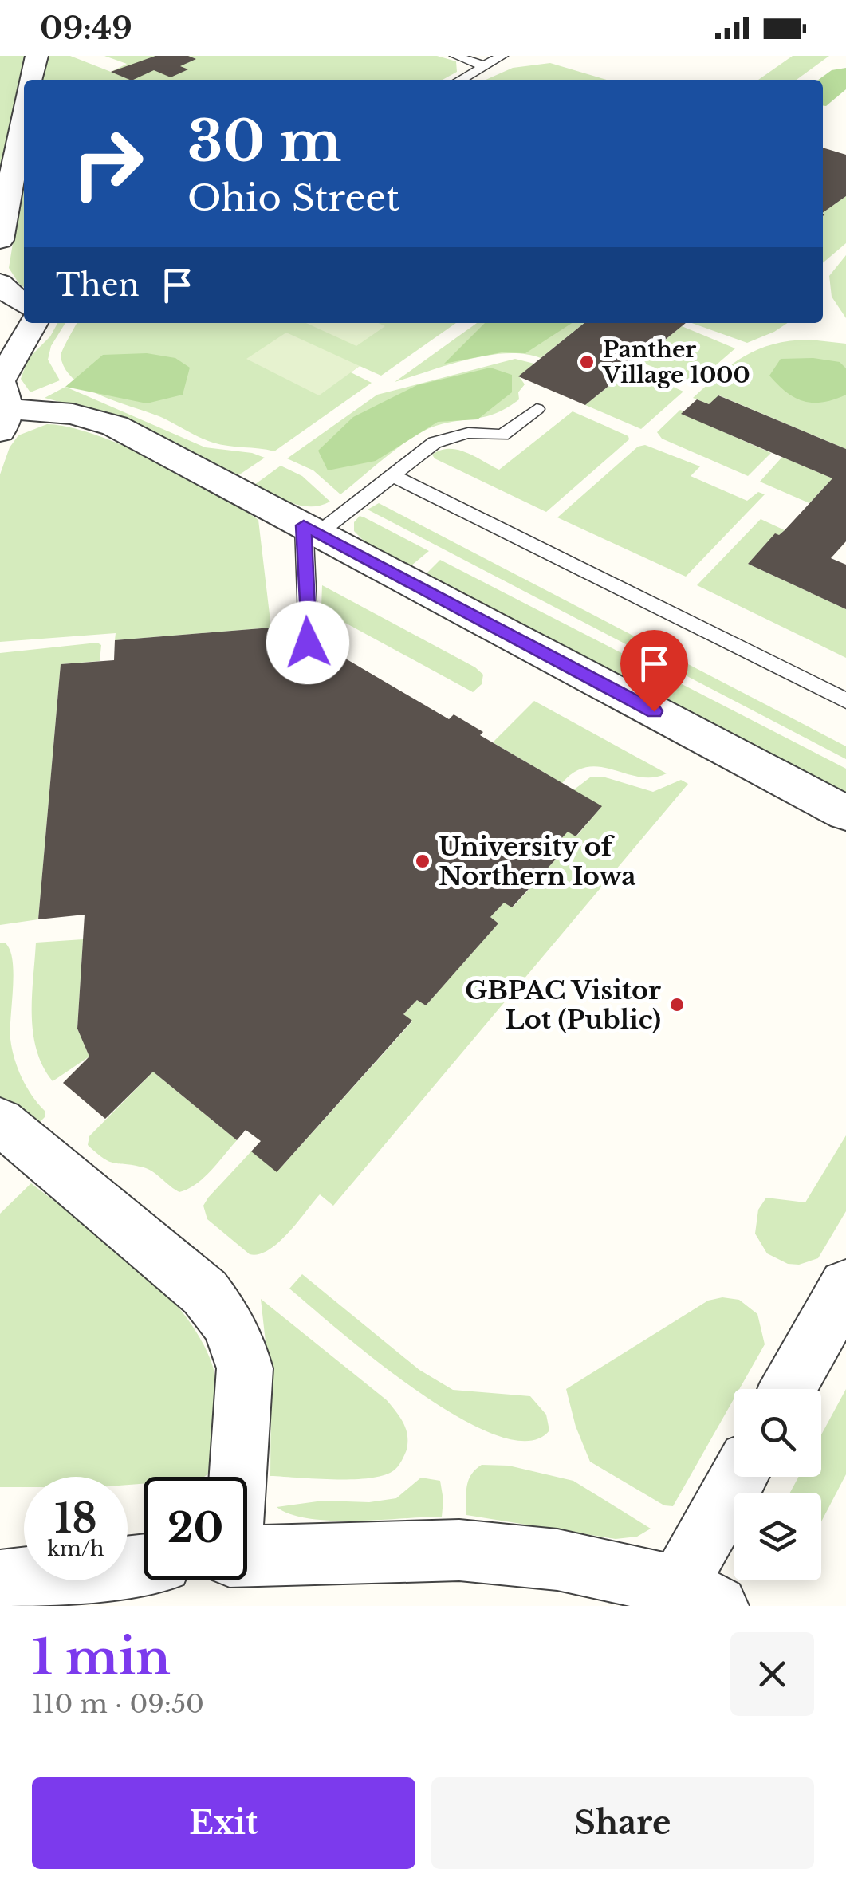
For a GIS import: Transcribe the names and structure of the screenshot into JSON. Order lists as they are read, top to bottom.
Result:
{
  "places": ["Panther Village 1000", "University of Northern Iowa", "GBPAC Visitor Lot (Public)"],
  "page": {
    "status": "09:49",
    "turn": ["30 m", "Ohio Street"],
    "then": "Then",
    "speed": "18 km/h",
    "limit": "20",
    "heading": ["1 min", "110 m · 09:50"],
    "buttons": ["Exit", "Share"]
  }
}
